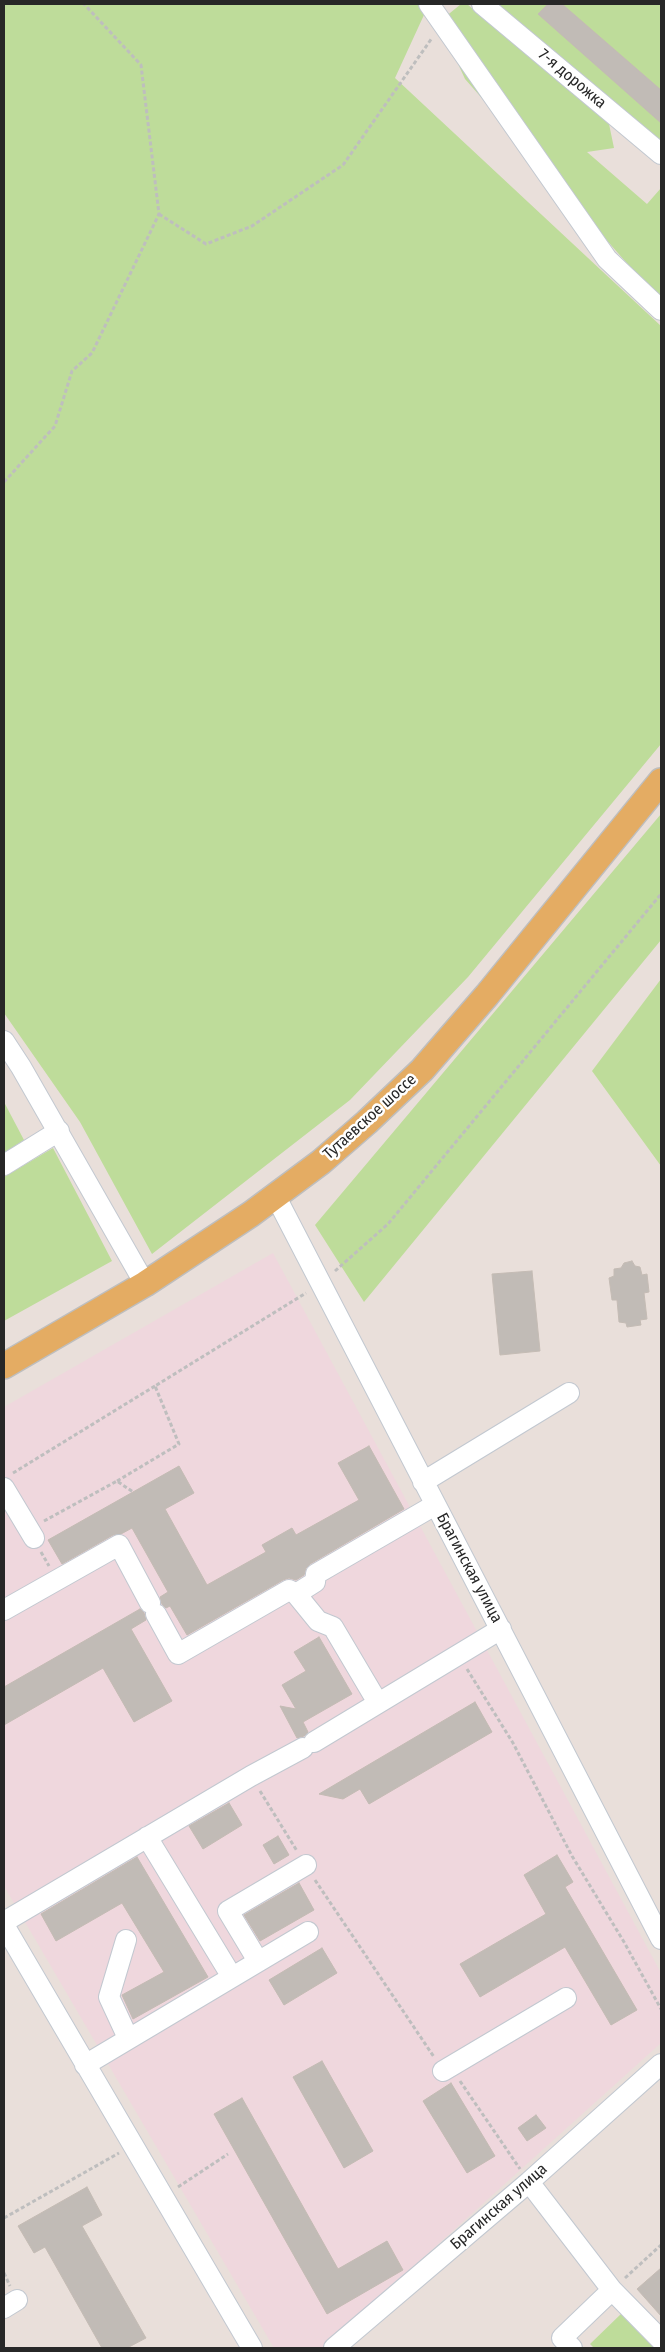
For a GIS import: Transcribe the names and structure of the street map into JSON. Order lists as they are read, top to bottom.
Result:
{
  "streets": {
    "main road": ["Тутаевское шоссе"],
    "street": ["7-я дорожка", "Брагинская улица"]
  },
  "crossings": [
    ["Тутаевское шоссе", "Брагинская улица"]
  ]
}
